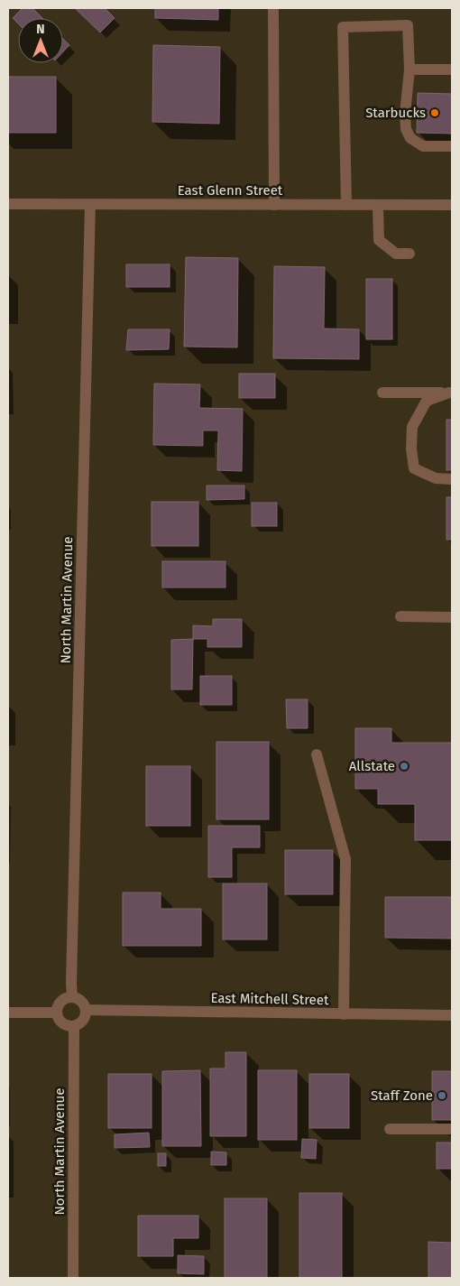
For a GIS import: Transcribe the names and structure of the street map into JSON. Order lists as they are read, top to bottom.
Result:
{
  "streets": {
    "street": ["East Glenn Street", "North Martin Avenue", "East Mitchell Street"]
  },
  "crossings": [
    ["East Glenn Street", "North Martin Avenue"],
    ["North Martin Avenue", "East Mitchell Street"]
  ],
  "places": ["Starbucks", "Allstate", "Staff Zone"],
  "north": "top"
}
